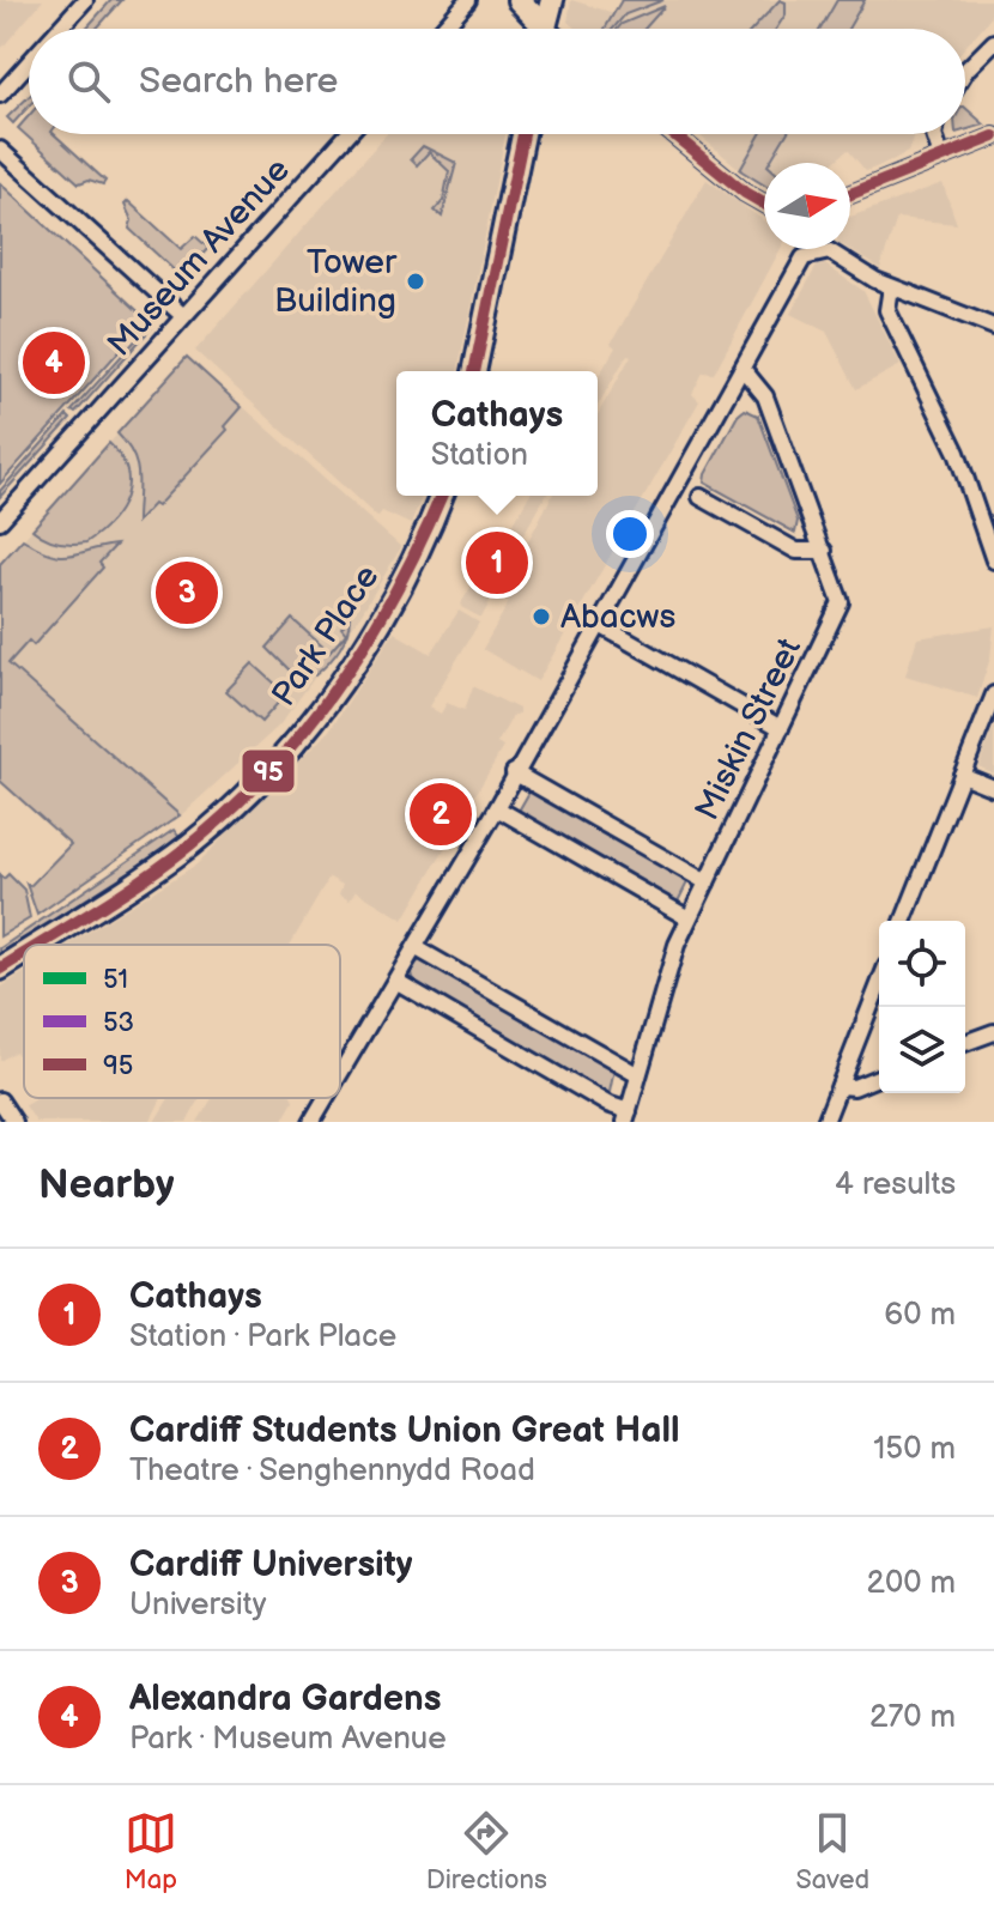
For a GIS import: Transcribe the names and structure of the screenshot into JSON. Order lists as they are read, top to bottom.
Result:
{
  "streets": {
    "street": ["Museum Avenue", "Park Place", "Miskin Street"]
  },
  "places": ["Tower Building", "Abacws"],
  "lines": ["transit line 95"],
  "legend": ["51", "53", "95"],
  "north": "right",
  "page": {
    "search": "Search here",
    "pins": [
      "4",
      "1",
      "3",
      "2"
    ],
    "popup": ["Cathays", "Station"],
    "heading": ["Nearby", "4 results"],
    "list": [
      {
        "mark": "1",
        "name": "Cathays",
        "note": "Station · Park Place",
        "value": "60 m"
      },
      {
        "mark": "2",
        "name": "Cardiff Students Union Great Hall",
        "note": "Theatre · Senghennydd Road",
        "value": "150 m"
      },
      {
        "mark": "3",
        "name": "Cardiff University",
        "note": "University",
        "value": "200 m"
      },
      {
        "mark": "4",
        "name": "Alexandra Gardens",
        "note": "Park · Museum Avenue",
        "value": "270 m"
      }
    ],
    "nav": ["Map", "Directions", "Saved"]
  }
}
